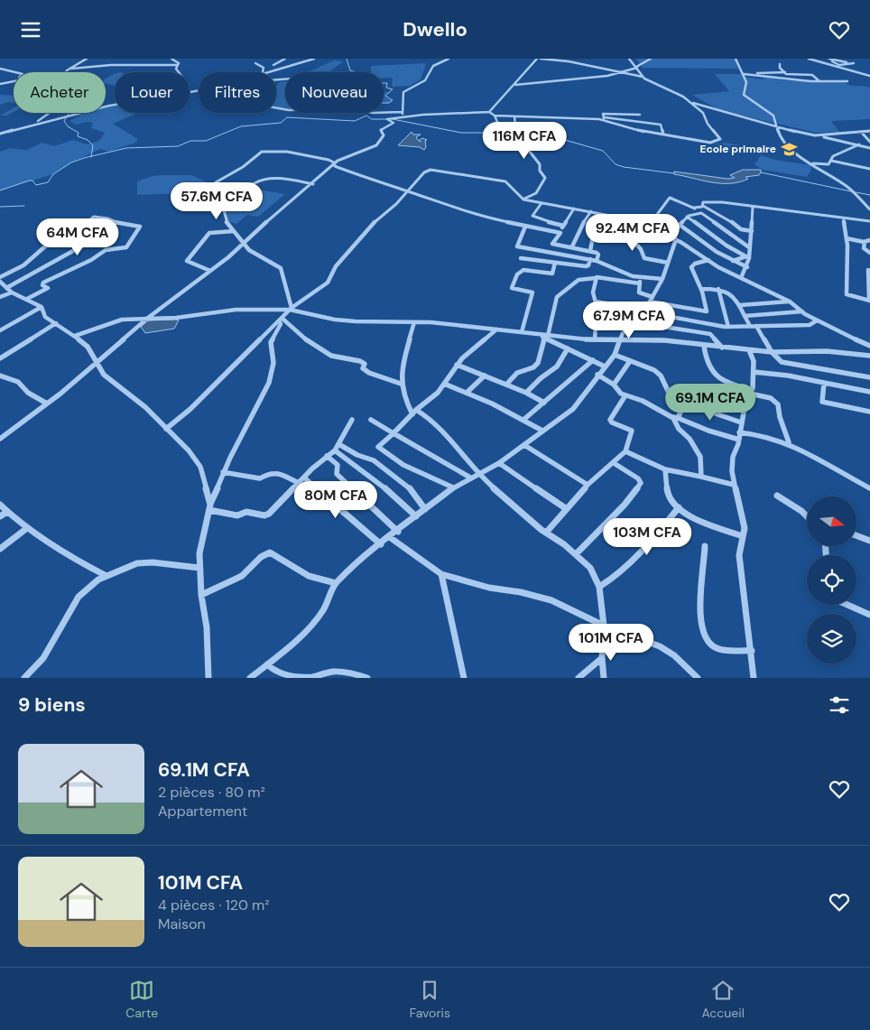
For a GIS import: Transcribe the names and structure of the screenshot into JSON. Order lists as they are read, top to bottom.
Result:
{
  "places": {
    "school or university": ["Ecole primaire"]
  },
  "north": "right",
  "page": {
    "header": "Dwello",
    "chip": [
      "Acheter",
      "Louer",
      "Filtres",
      "Nouveau"
    ],
    "price": [
      "116M CFA",
      "57.6M CFA",
      "92.4M CFA",
      "64M CFA",
      "67.9M CFA",
      "69.1M CFA",
      "80M CFA",
      "103M CFA",
      "101M CFA"
    ],
    "heading": "9 biens",
    "list": [
      {
        "name": "69.1M CFA",
        "note": "2 pièces · 80 m² · Appartement"
      },
      {
        "name": "101M CFA",
        "note": "4 pièces · 120 m² · Maison"
      }
    ],
    "tabs": ["Carte", "Favoris", "Accueil"]
  }
}
